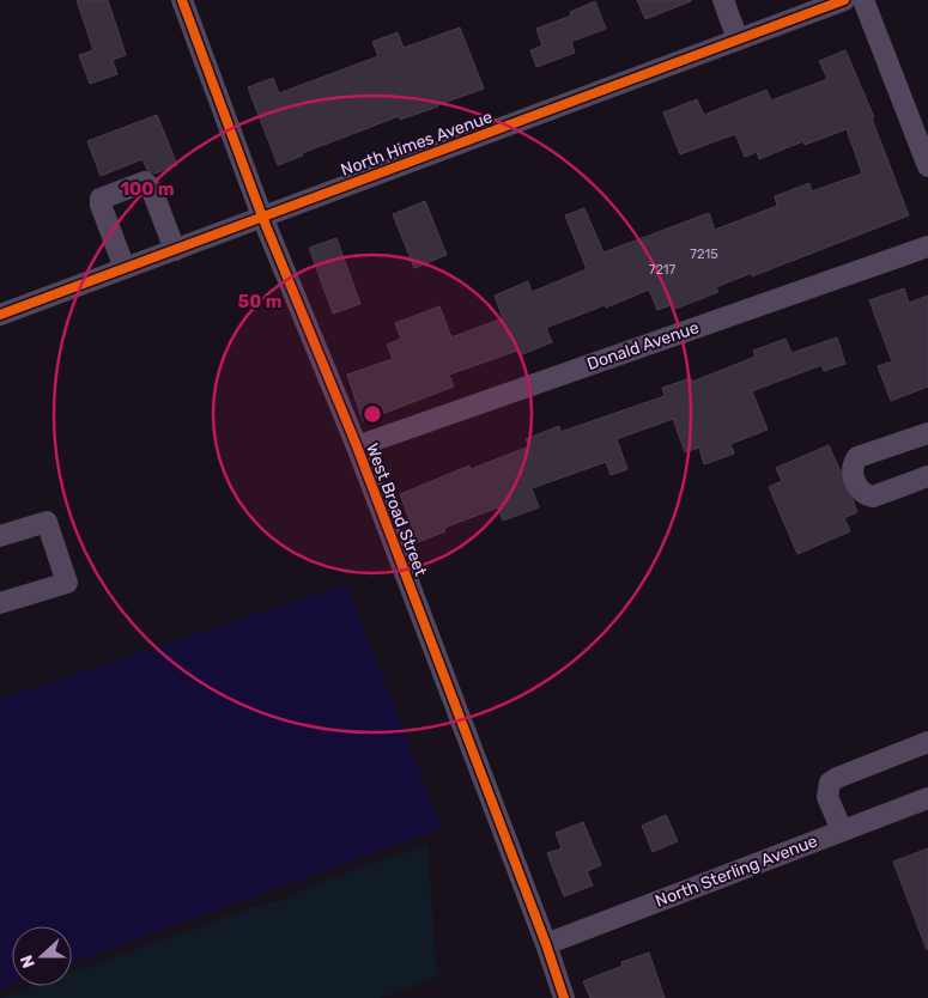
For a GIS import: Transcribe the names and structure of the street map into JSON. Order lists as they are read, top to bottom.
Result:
{
  "streets": {
    "street": [
      "North Himes Avenue",
      "Donald Avenue",
      "West Broad Street",
      "North Sterling Avenue"
    ]
  },
  "crossings": [
    ["North Himes Avenue", "West Broad Street"],
    ["Donald Avenue", "West Broad Street"],
    ["West Broad Street", "North Sterling Avenue"]
  ],
  "house_numbers": ["7215", "7217"],
  "north": "left",
  "rings": ["100 m", "50 m"]
}
